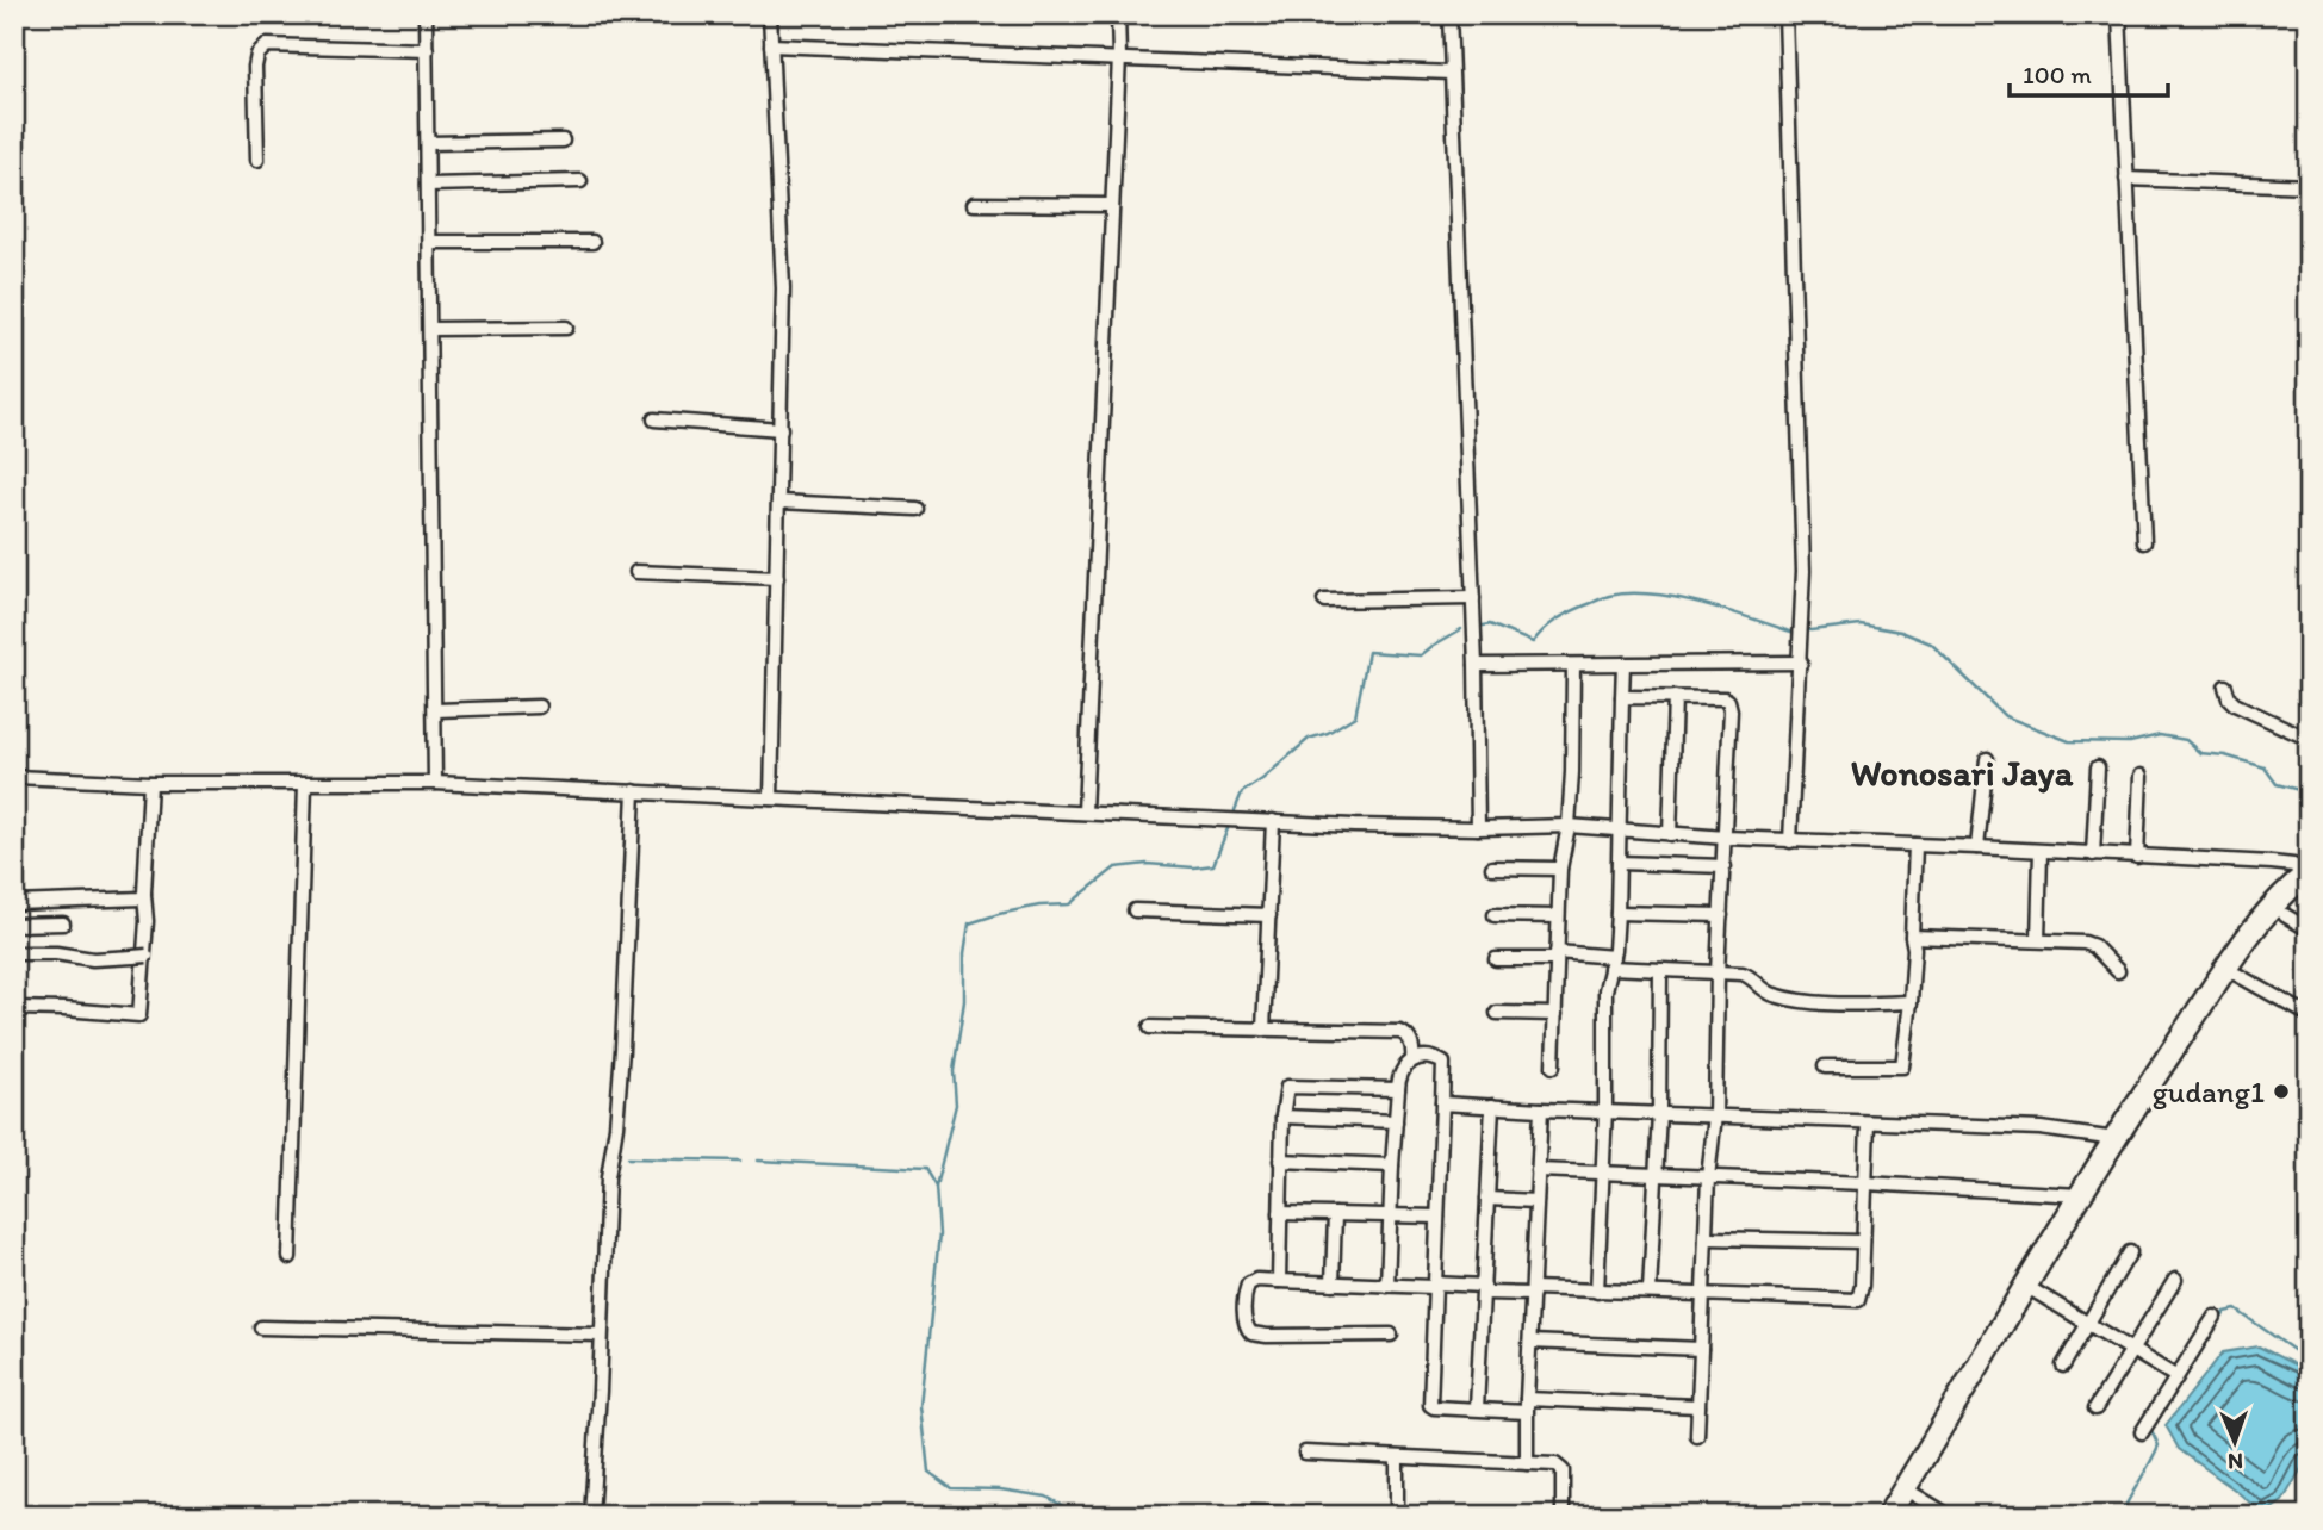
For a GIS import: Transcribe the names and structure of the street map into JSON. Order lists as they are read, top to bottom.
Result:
{
  "districts": ["Wonosari Jaya"],
  "places": ["gudang1"],
  "scale_bar": "100 m",
  "north": "bottom"
}
